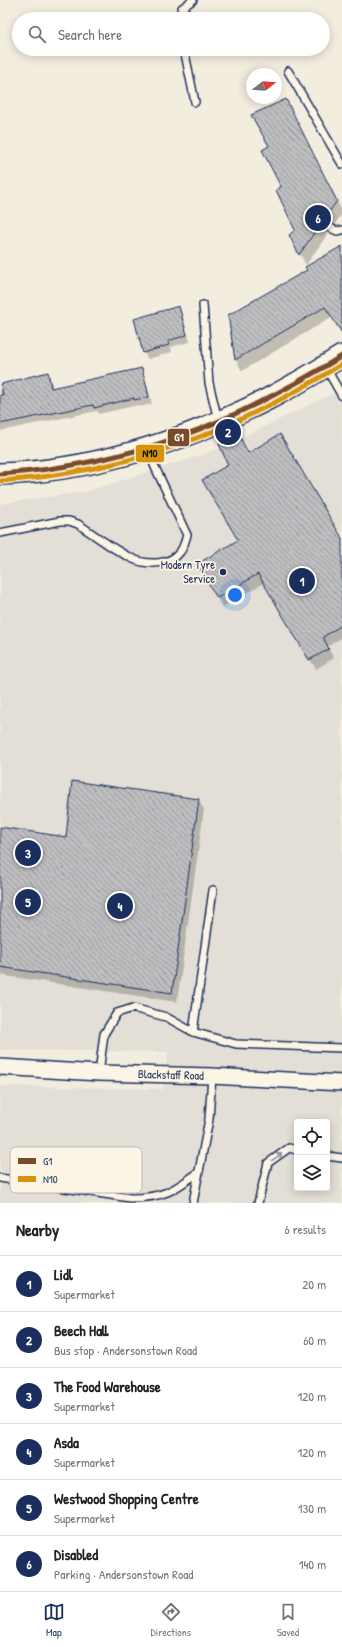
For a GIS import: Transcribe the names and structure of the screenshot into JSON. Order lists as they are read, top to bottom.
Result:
{
  "streets": {
    "street": ["Blackstaff Road"]
  },
  "places": ["Modern Tyre Service"],
  "lines": ["transit line G1", "transit line N10"],
  "legend": ["G1", "N10"],
  "north": "right",
  "page": {
    "search": "Search here",
    "pins": [
      "6",
      "2",
      "1",
      "3",
      "5",
      "4"
    ],
    "heading": ["Nearby", "6 results"],
    "list": [
      {
        "mark": "1",
        "name": "Lidl",
        "note": "Supermarket",
        "value": "20 m"
      },
      {
        "mark": "2",
        "name": "Beech Hall",
        "note": "Bus stop · Andersonstown Road",
        "value": "60 m"
      },
      {
        "mark": "3",
        "name": "The Food Warehouse",
        "note": "Supermarket",
        "value": "120 m"
      },
      {
        "mark": "4",
        "name": "Asda",
        "note": "Supermarket",
        "value": "120 m"
      },
      {
        "mark": "5",
        "name": "Westwood Shopping Centre",
        "note": "Supermarket",
        "value": "130 m"
      },
      {
        "mark": "6",
        "name": "Disabled",
        "note": "Parking · Andersonstown Road",
        "value": "140 m"
      }
    ],
    "nav": ["Map", "Directions", "Saved"]
  }
}
